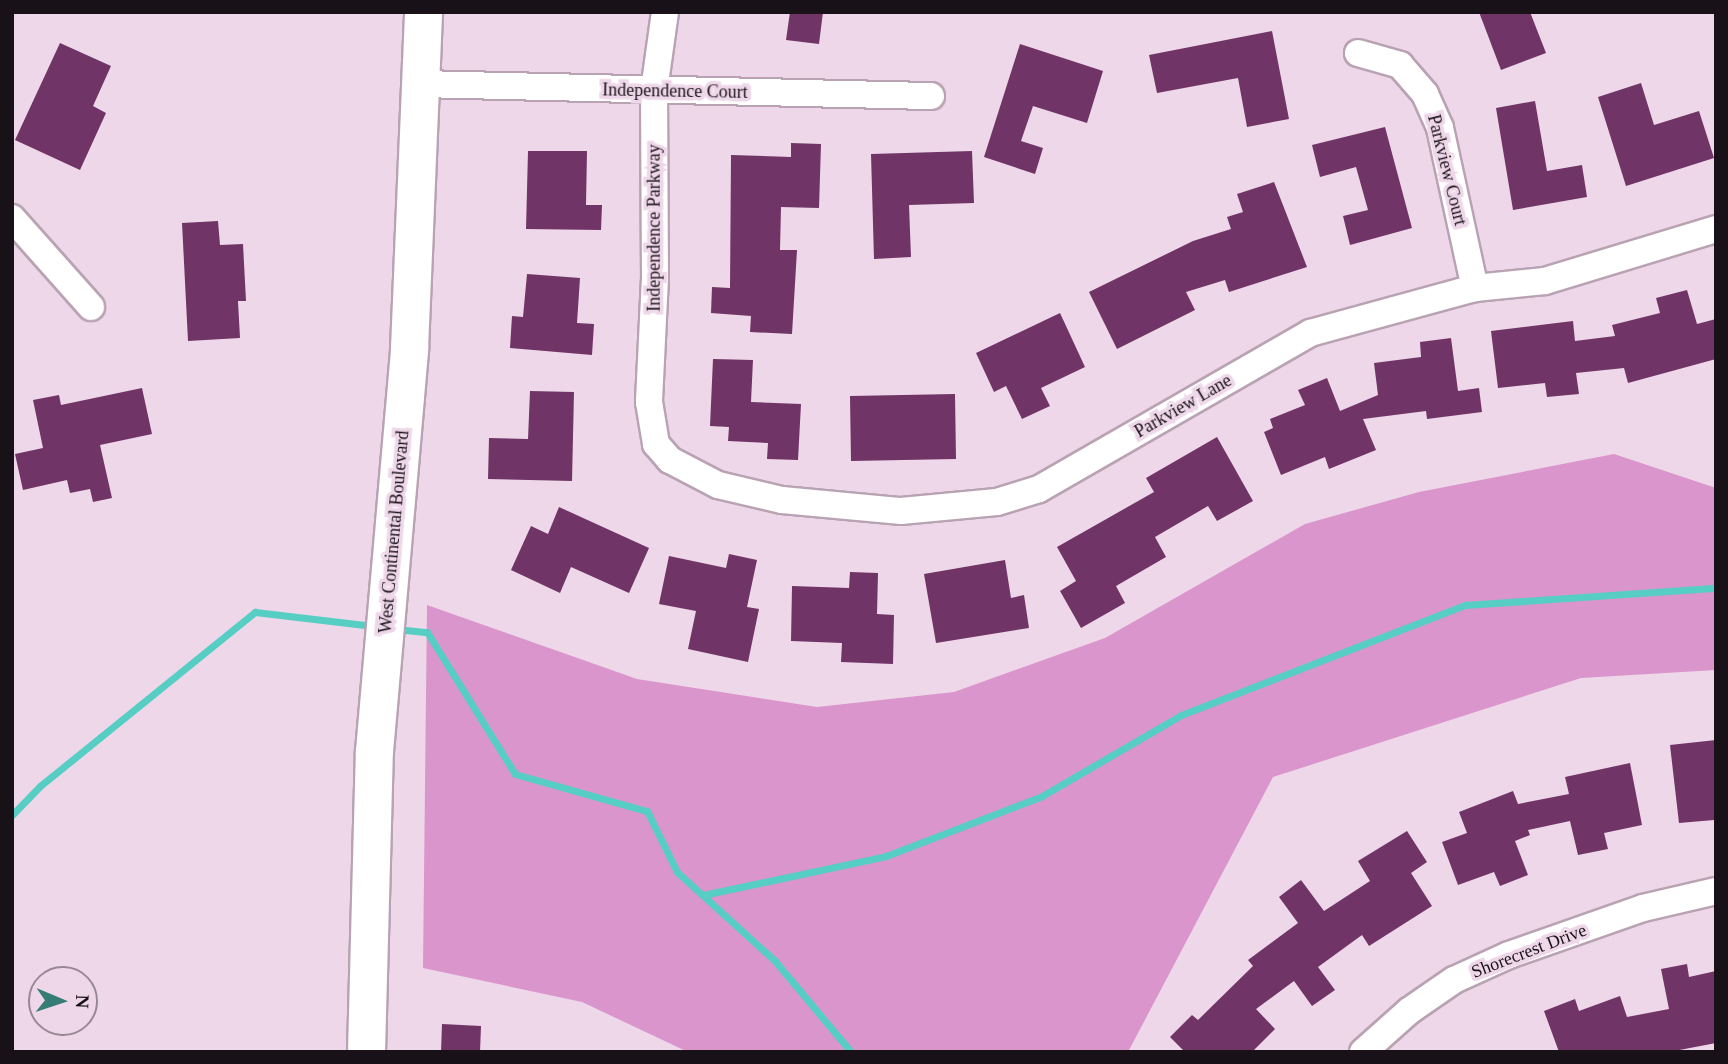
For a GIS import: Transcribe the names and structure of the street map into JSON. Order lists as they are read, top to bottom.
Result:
{
  "streets": {
    "main road": ["West Continental Boulevard"],
    "street": [
      "Independence Court",
      "Parkview Court",
      "Independence Parkway",
      "Parkview Lane",
      "Shorecrest Drive"
    ]
  },
  "crossings": [
    ["Independence Court", "Independence Parkway"],
    ["Independence Court", "West Continental Boulevard"],
    ["Parkview Court", "Parkview Lane"],
    ["Independence Parkway", "Parkview Lane"]
  ],
  "north": "right"
}
